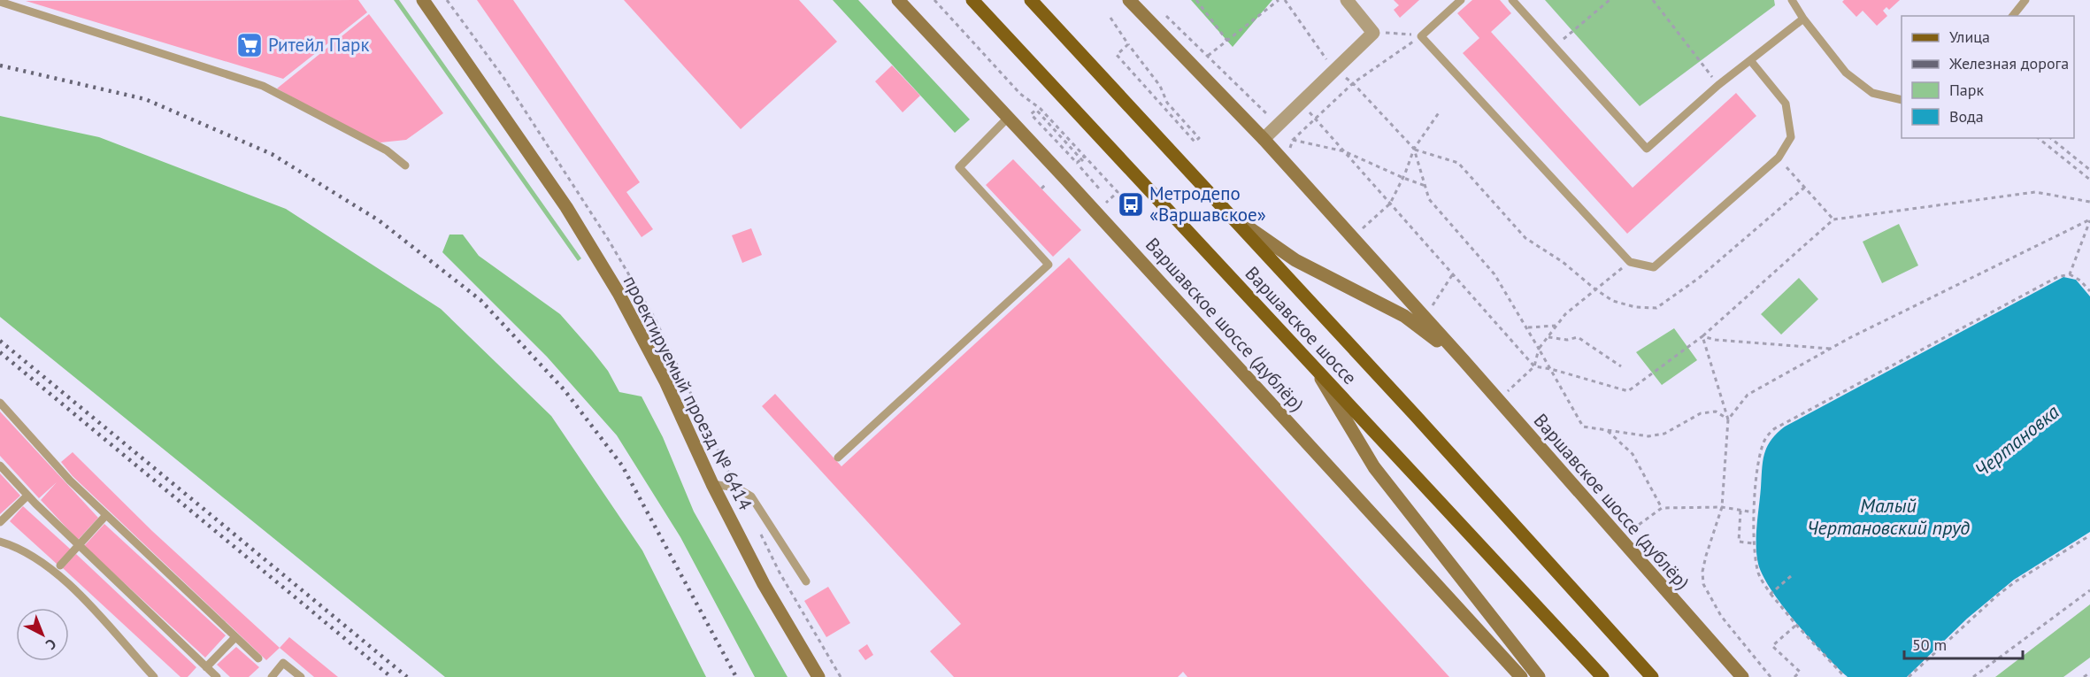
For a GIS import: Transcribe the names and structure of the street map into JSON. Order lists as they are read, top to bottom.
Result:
{
  "streets": {
    "main road": ["Варшавское шоссе (дублёр)", "Варшавское шоссе", "проектируемый проезд № 6414"]
  },
  "water": ["Чертановка", "Малый Чертановский пруд"],
  "places": {
    "supermarket": ["Ритейл Парк"],
    "bus stop": ["Метродепо «Варшавское»"]
  },
  "legend": [
    "Улица",
    "Железная дорога",
    "Парк",
    "Вода"
  ],
  "scale_bar": "50 m",
  "north": "bottom right"
}
